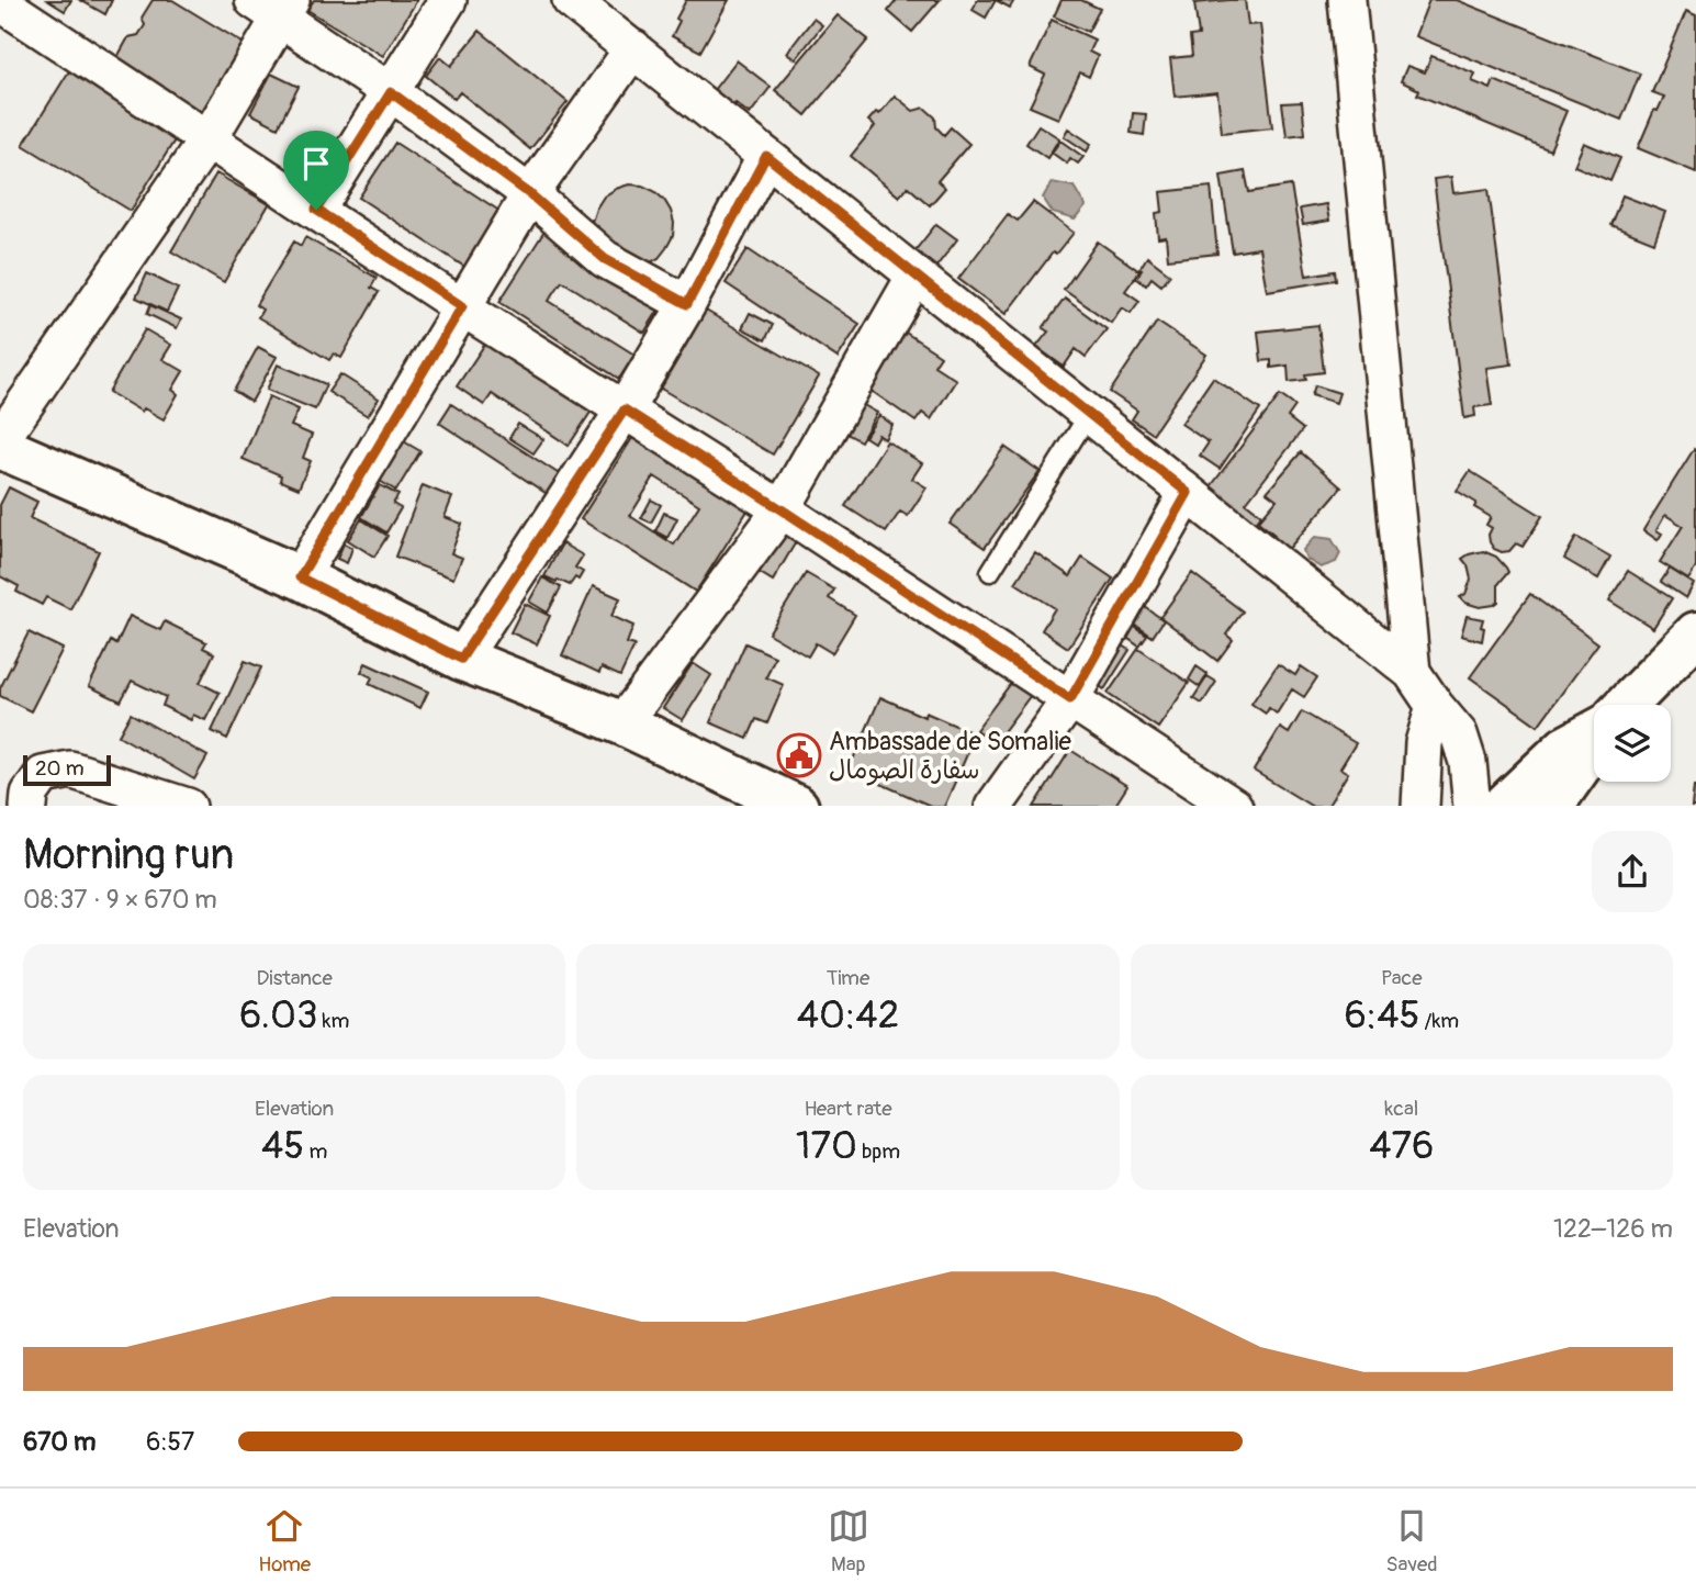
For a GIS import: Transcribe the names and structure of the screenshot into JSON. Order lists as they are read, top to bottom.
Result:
{
  "places": {
    "public building": ["Ambassade de Somalie سفارة الصومال"]
  },
  "scale_bar": "20 m",
  "page": {
    "scale": "20 m",
    "heading": ["Morning run", "08:37 · 9 × 670 m"],
    "stats": [
      ["Distance", "6.03 km"],
      ["Time", "40:42"],
      ["Pace", "6:45 /km"],
      ["Elevation", "45 m"],
      ["Heart rate", "170 bpm"],
      ["kcal", "476"]
    ],
    "chart": ["Elevation", "122–126 m"],
    "list": [
      {
        "name": "670 m",
        "note": "6:57"
      }
    ],
    "tabs": ["Home", "Map", "Saved"]
  }
}
